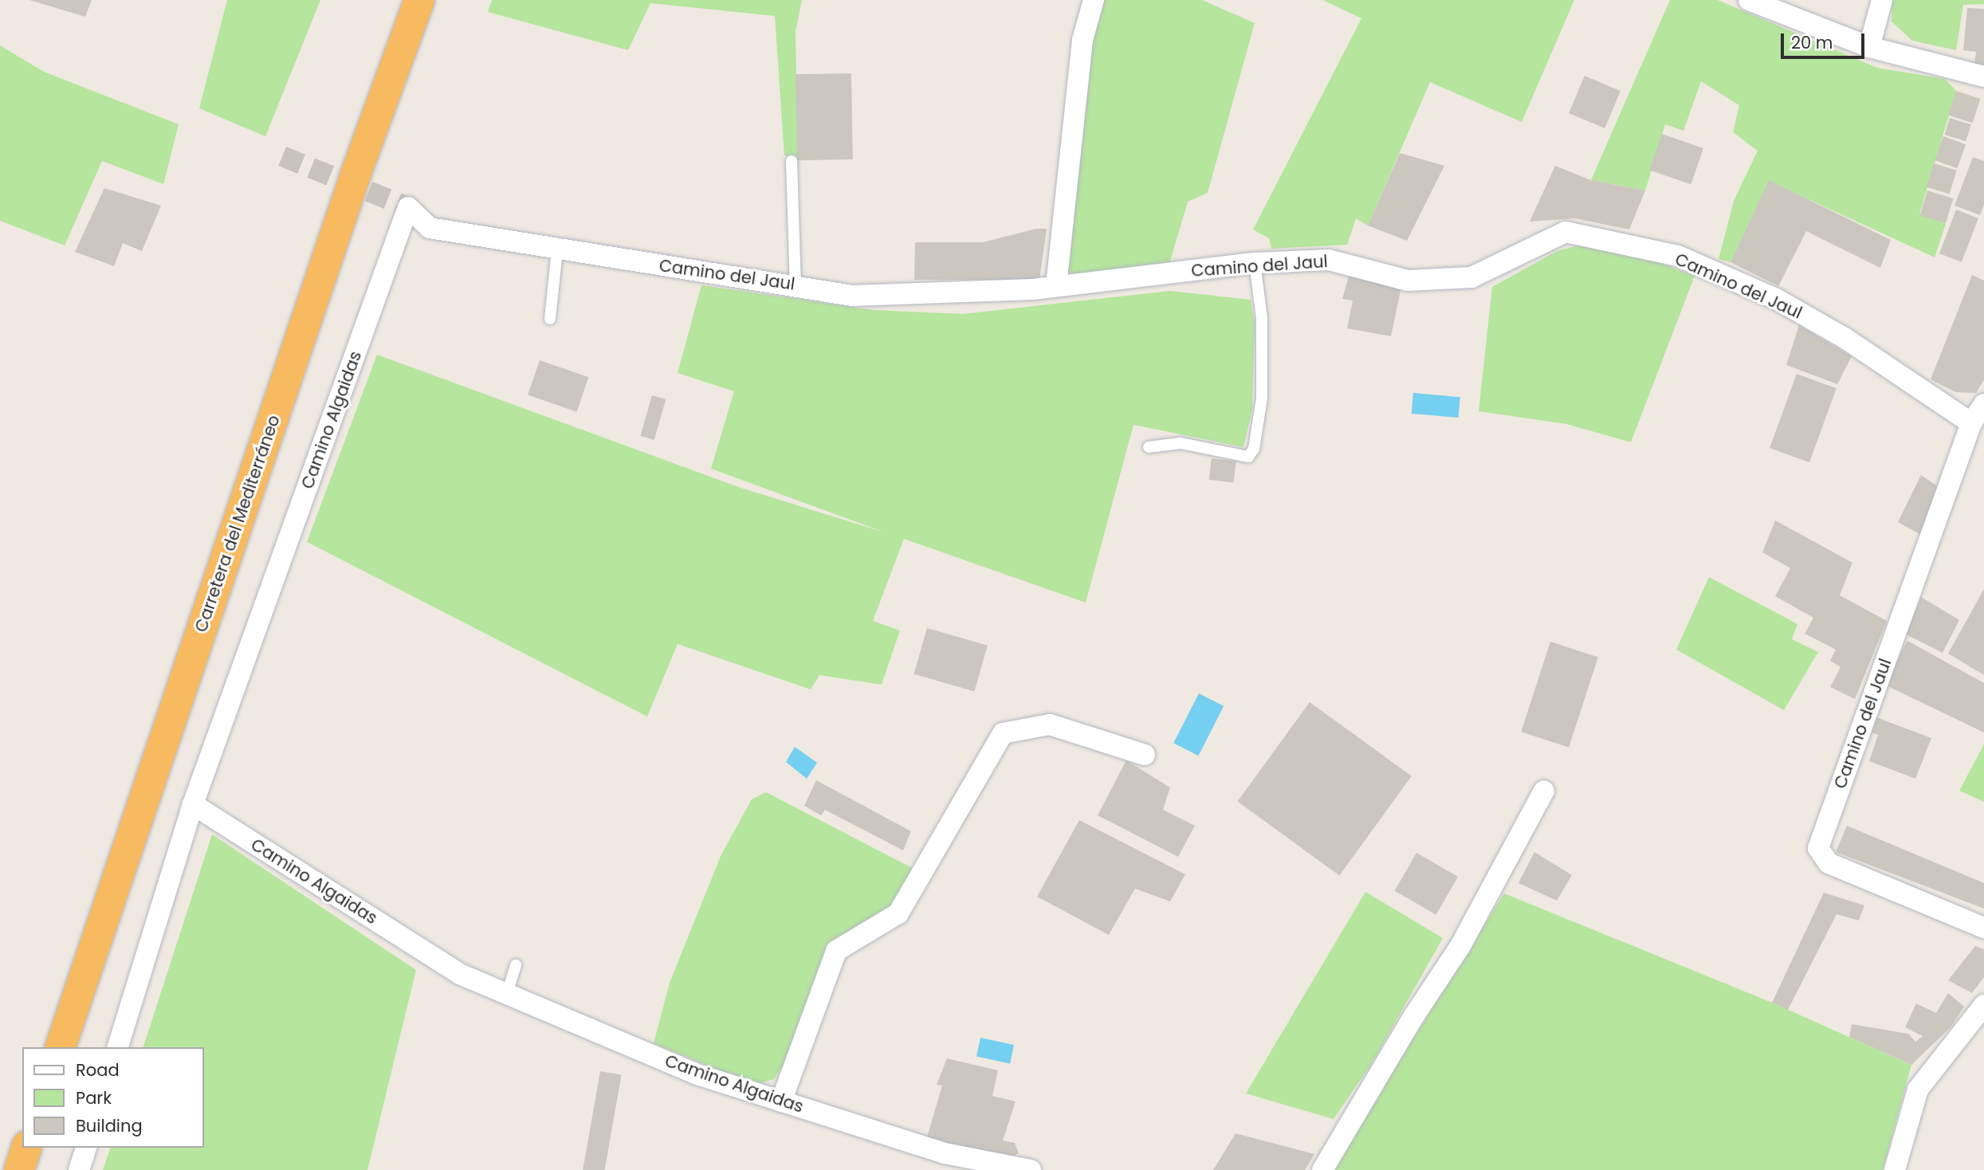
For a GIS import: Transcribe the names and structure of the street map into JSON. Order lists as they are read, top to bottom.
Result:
{
  "streets": {
    "highway": ["Carretera del Mediterráneo"],
    "street": ["Camino del Jaul", "Camino Algaidas"]
  },
  "crossings": [
    ["Camino del Jaul", "Camino Algaidas"]
  ],
  "legend": ["Road", "Park", "Building"],
  "scale_bar": "20 m"
}
